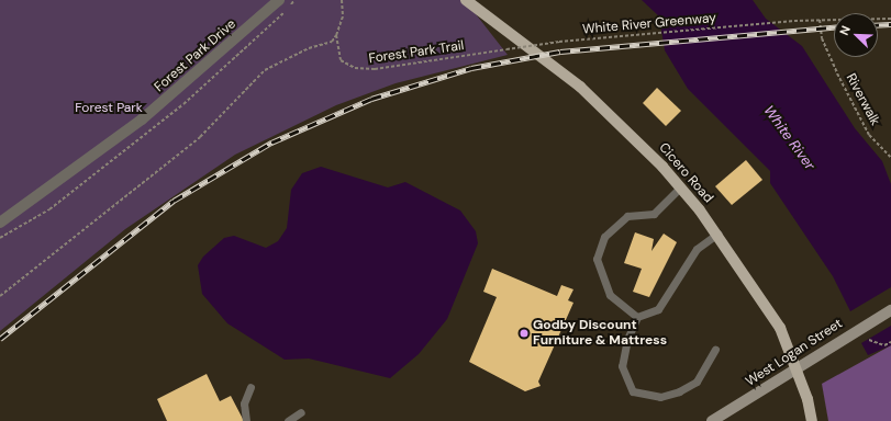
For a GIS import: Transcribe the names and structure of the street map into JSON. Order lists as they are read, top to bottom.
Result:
{
  "streets": {
    "main road": ["Cicero Road"],
    "street": ["Forest Park Drive", "West Logan Street"],
    "path": ["White River Greenway", "Forest Park Trail", "Riverwalk"]
  },
  "crossings": [
    ["White River Greenway", "Forest Park Trail"],
    ["White River Greenway", "Riverwalk"],
    ["Cicero Road", "West Logan Street"]
  ],
  "water": ["White River"],
  "parks": ["Forest Park"],
  "places": ["Godby Discount Furniture & Mattress"],
  "north": "top left"
}
